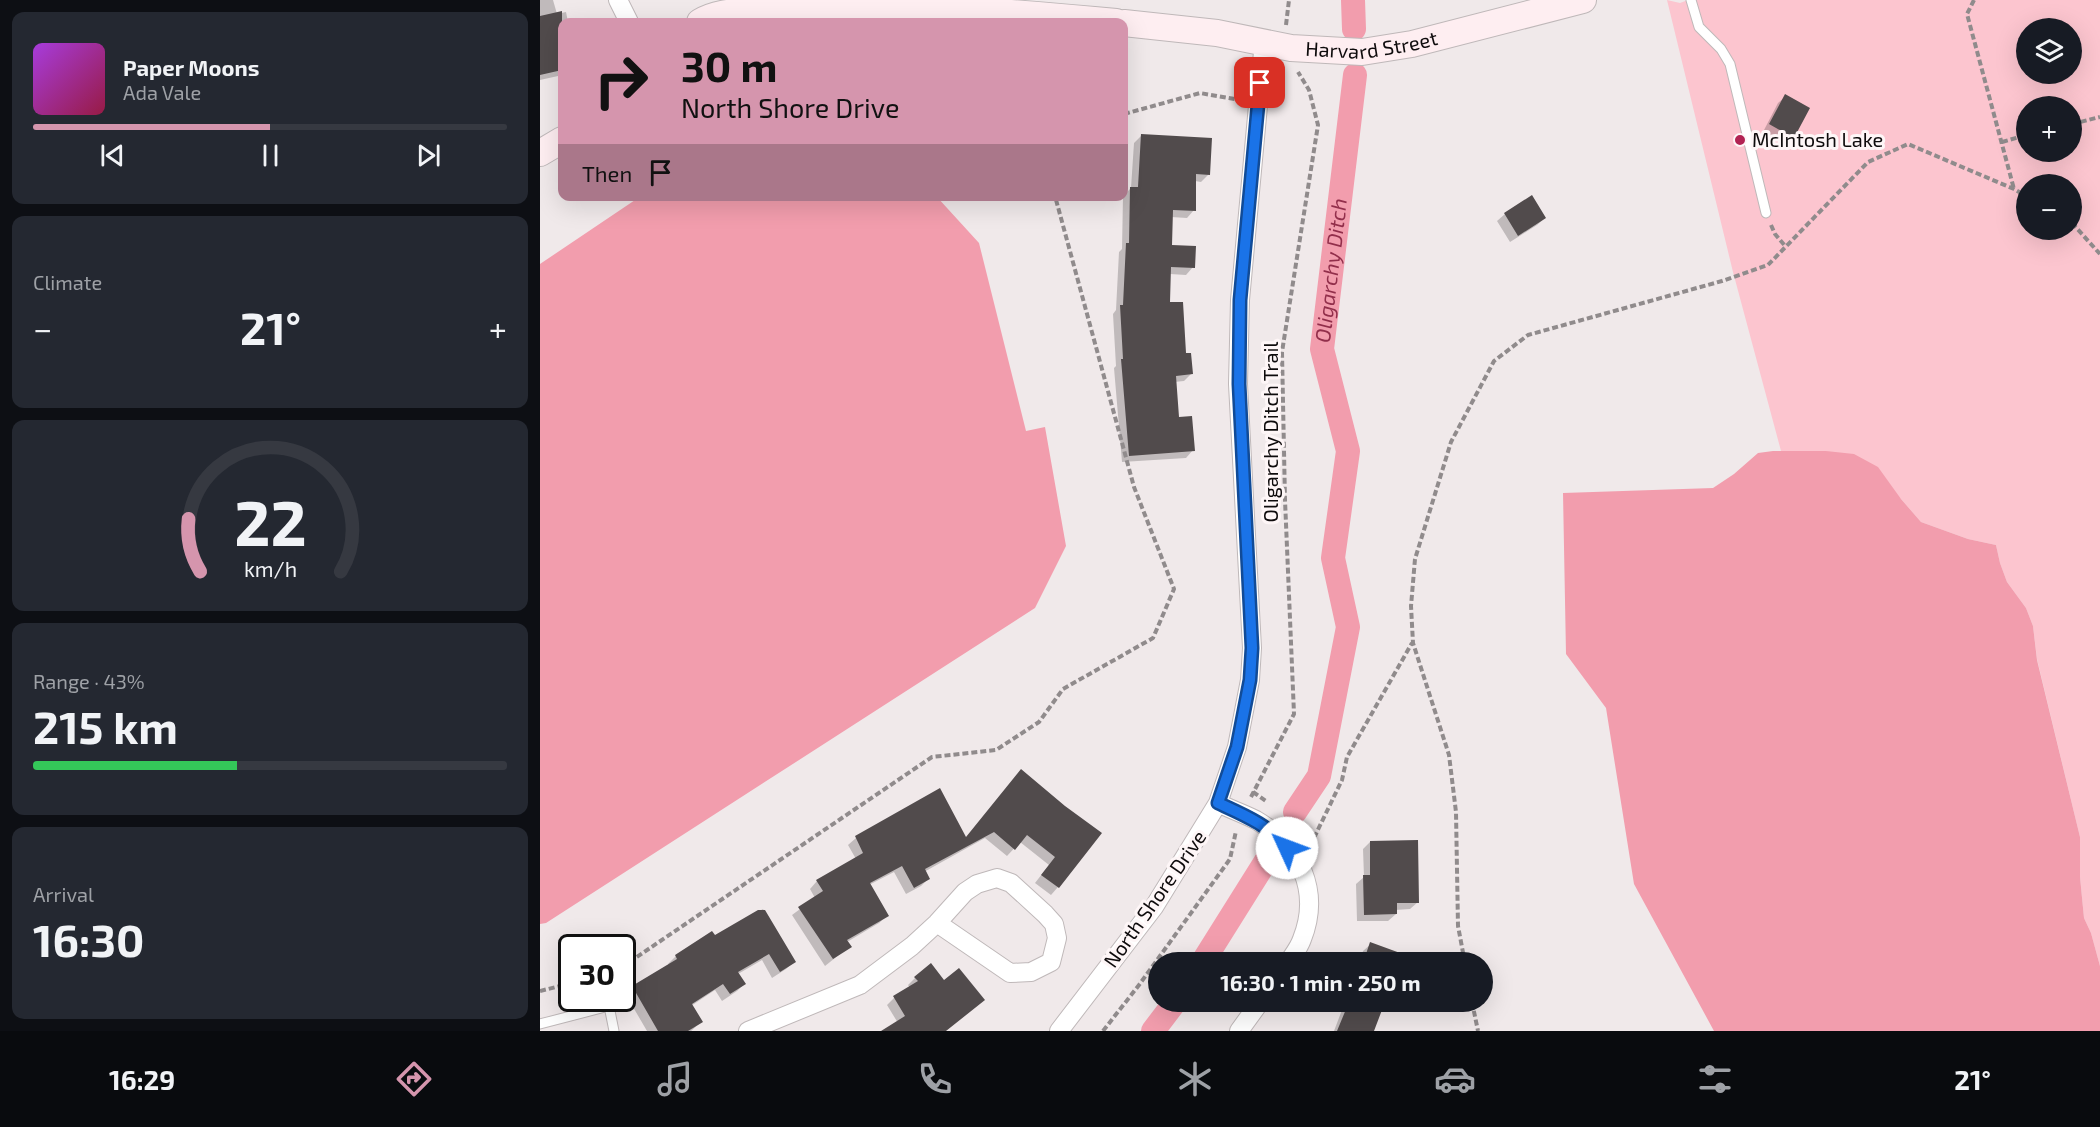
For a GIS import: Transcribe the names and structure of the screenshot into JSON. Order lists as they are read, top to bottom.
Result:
{
  "streets": {
    "street": ["Harvard Street", "North Shore Drive"],
    "path": ["Oligarchy Ditch Trail"]
  },
  "crossings": [
    ["Harvard Street", "North Shore Drive"]
  ],
  "water": ["Oligarchy Ditch"],
  "places": ["McIntosh Lake"],
  "page": {
    "map_buttons": ["+", "−"],
    "turn": ["30 m", "North Shore Drive"],
    "song": ["Paper Moons", "Ada Vale"],
    "then": "Then",
    "tile": [
      "Climate",
      ["Range · 43%", "215 km"],
      ["Arrival", "16:30"]
    ],
    "heat": ["−", "21°", "+"],
    "limit": "30",
    "trip": "16:30 · 1 min · 250 m",
    "tabs": ["16:29", "21°"],
    "gauge": ["22", "km/h"]
  }
}
